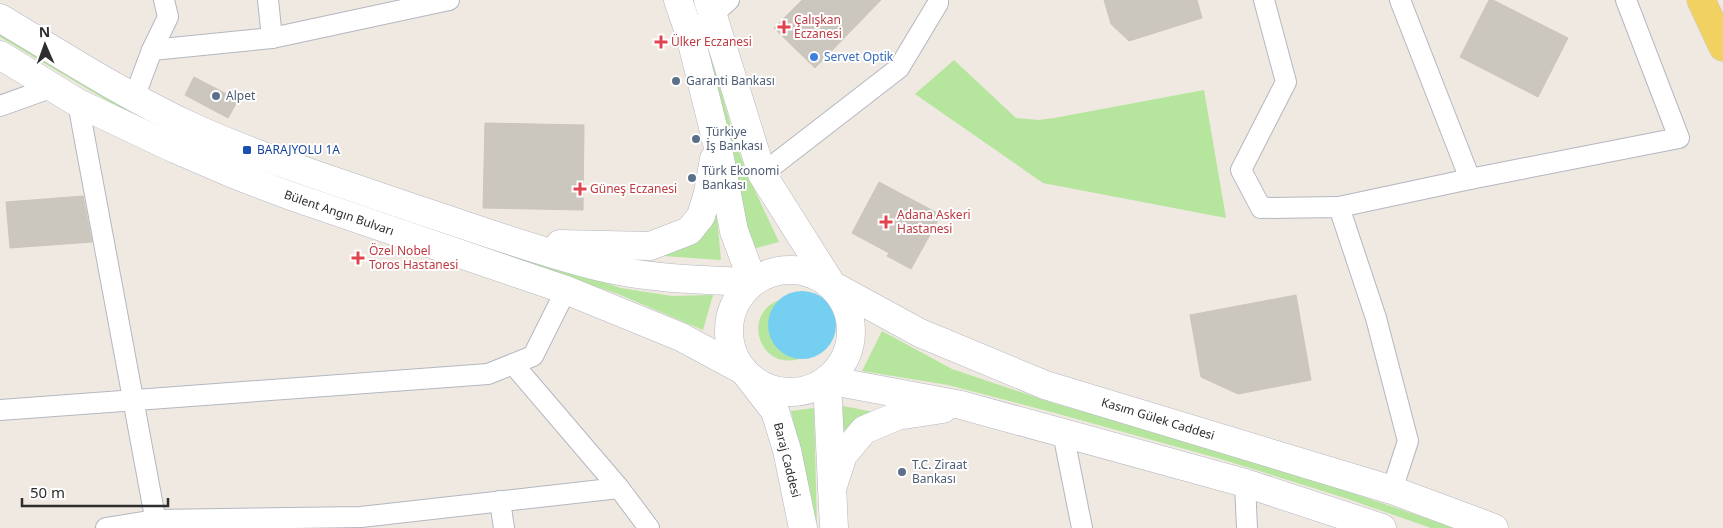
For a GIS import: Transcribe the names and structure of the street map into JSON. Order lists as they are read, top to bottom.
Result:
{
  "streets": {
    "main road": ["Bülent Angın Bulvarı", "Kasım Gülek Caddesi", "Baraj Caddesi"]
  },
  "crossings": [
    ["Bülent Angın Bulvarı", "Kasım Gülek Caddesi"],
    ["Bülent Angın Bulvarı", "Baraj Caddesi"],
    ["Kasım Gülek Caddesi", "Baraj Caddesi"]
  ],
  "places": {
    "health": [
      "Çalışkan Eczanesi",
      "Ülker Eczanesi",
      "Güneş Eczanesi",
      "Adana Askeri Hastanesi",
      "Özel Nobel Toros Hastanesi"
    ],
    "other": [
      "Servet Optik",
      "Garanti Bankası",
      "Alpet",
      "Türkiye İş Bankası",
      "Türk Ekonomi Bankası",
      "T.C. Ziraat Bankası"
    ],
    "transit": ["BARAJYOLU 1A"]
  },
  "scale_bar": "50 m",
  "north": "top"
}
